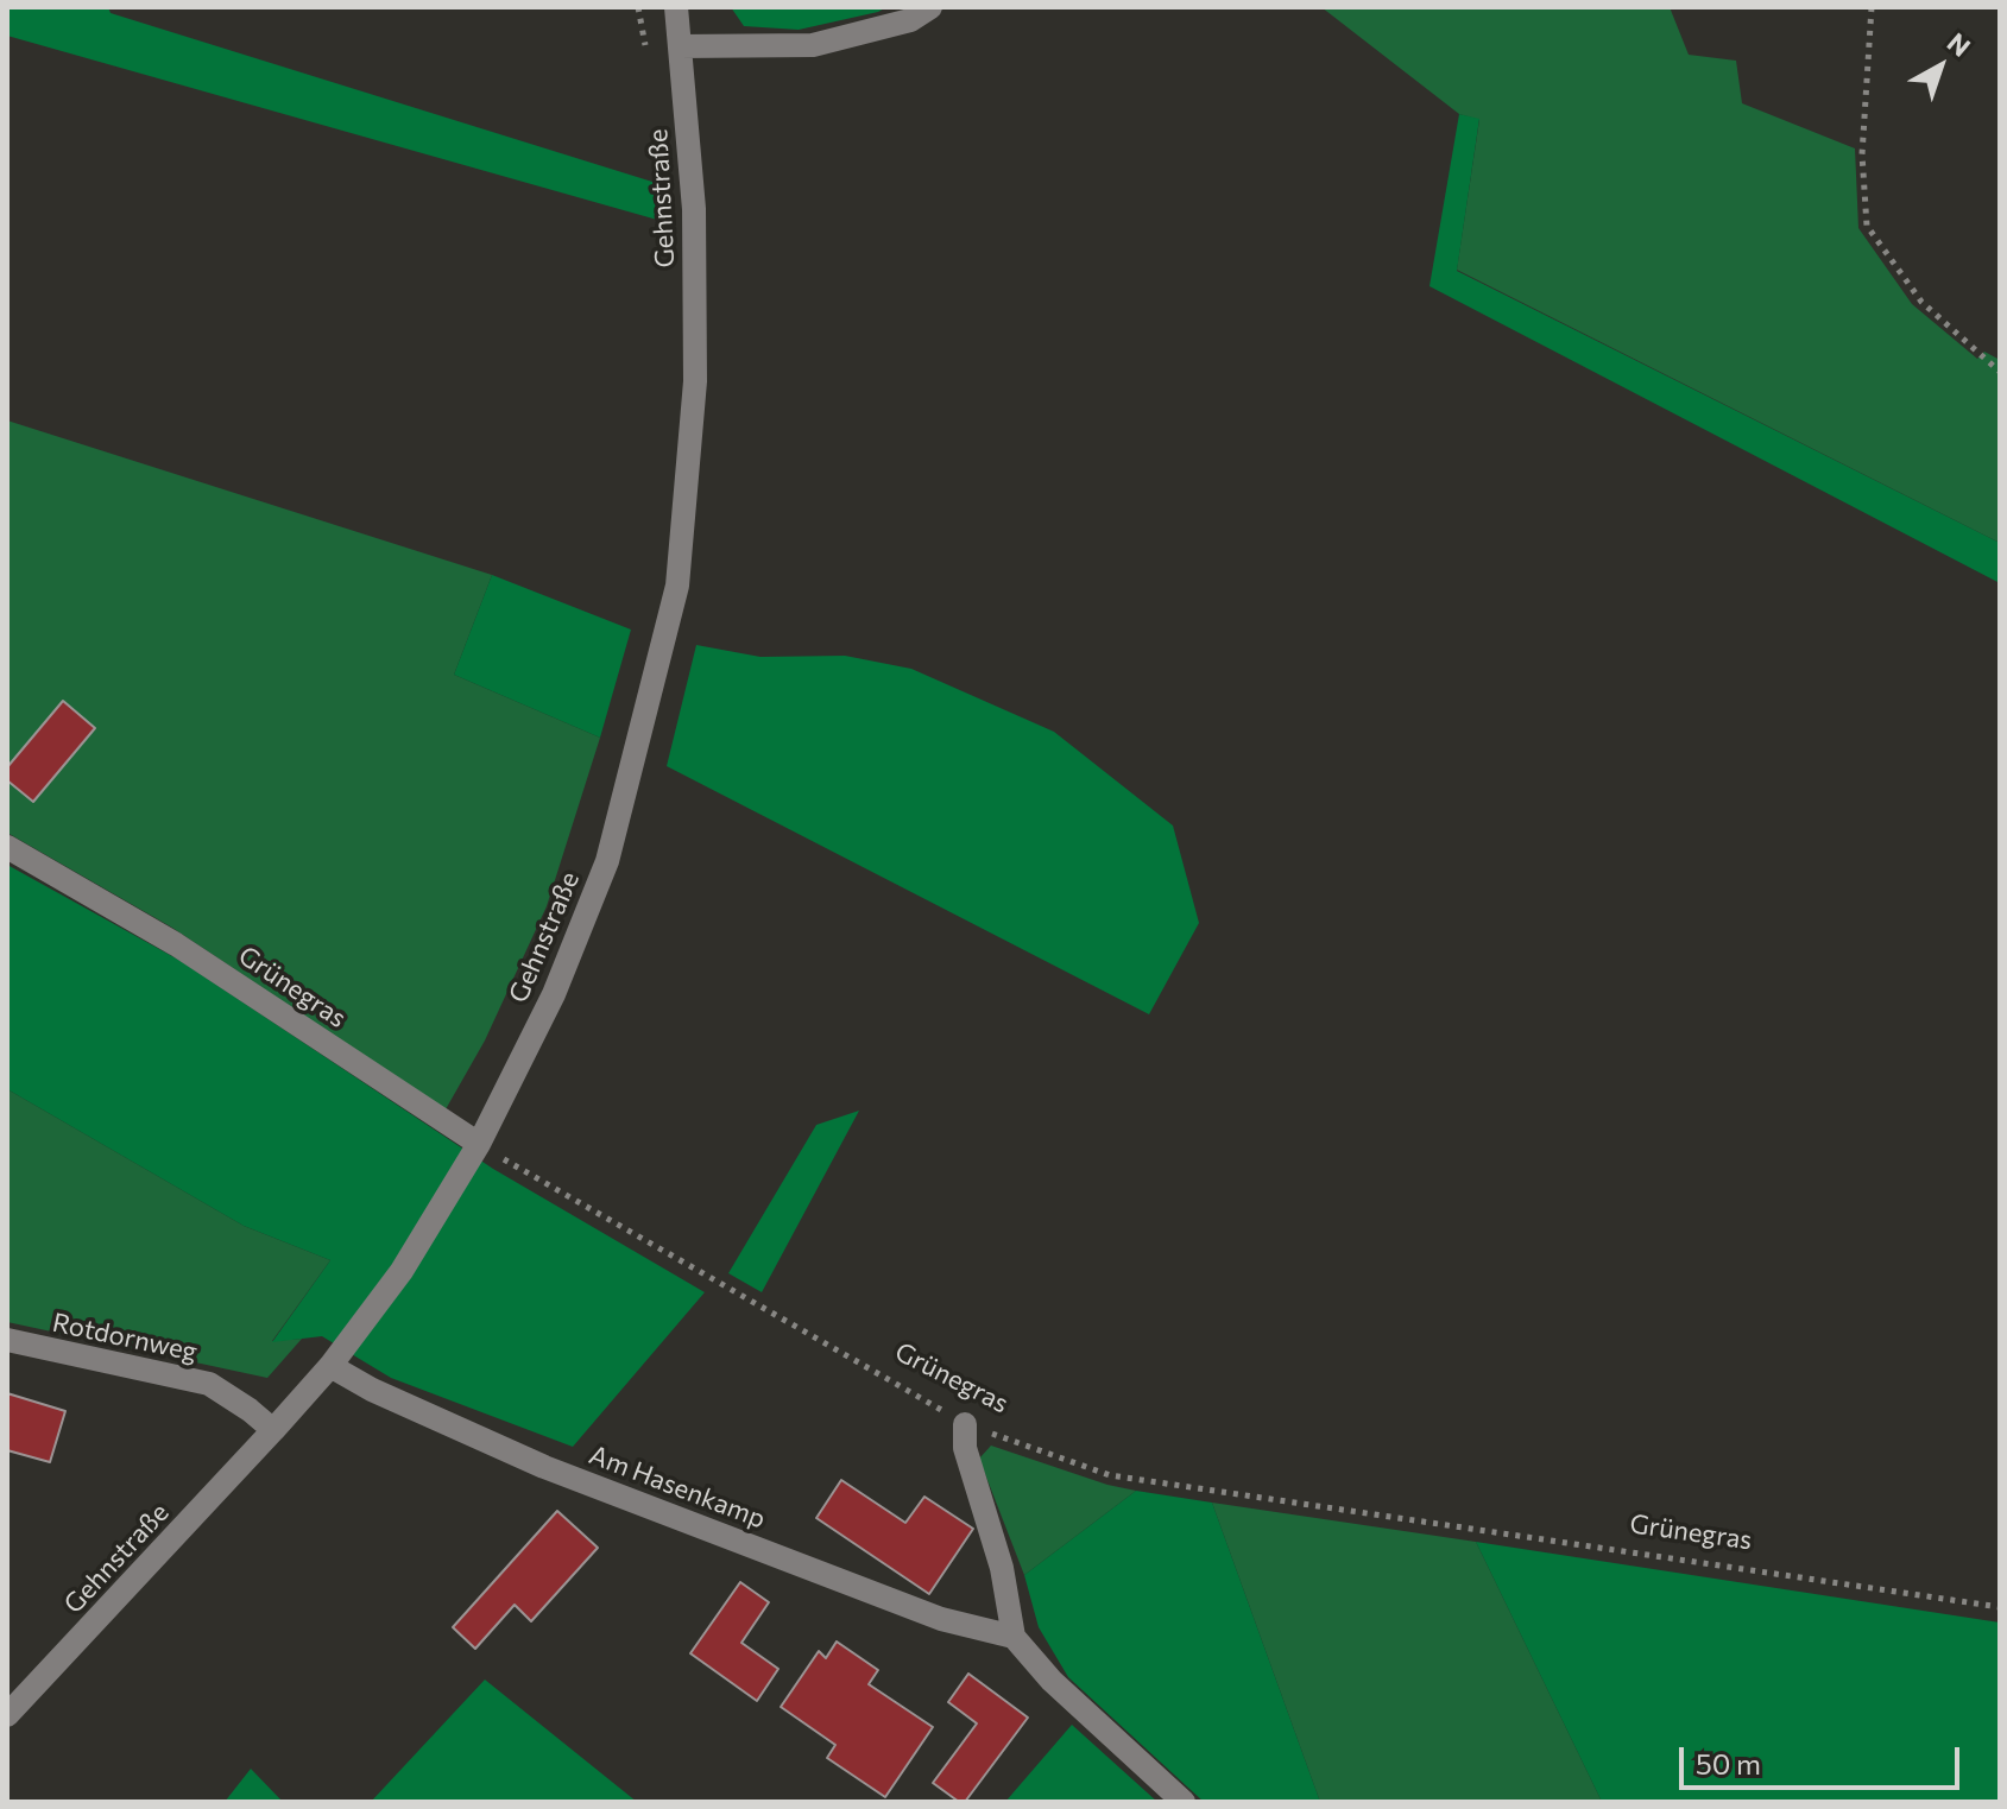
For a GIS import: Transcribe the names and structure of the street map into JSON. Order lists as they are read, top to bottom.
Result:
{
  "streets": {
    "street": [
      "Gehnstraße",
      "Grünegras",
      "Rotdornweg",
      "Am Hasenkamp"
    ]
  },
  "crossings": [
    ["Gehnstraße", "Grünegras"],
    ["Gehnstraße", "Rotdornweg"],
    ["Gehnstraße", "Am Hasenkamp"]
  ],
  "scale_bar": "50 m",
  "north": "top right"
}
